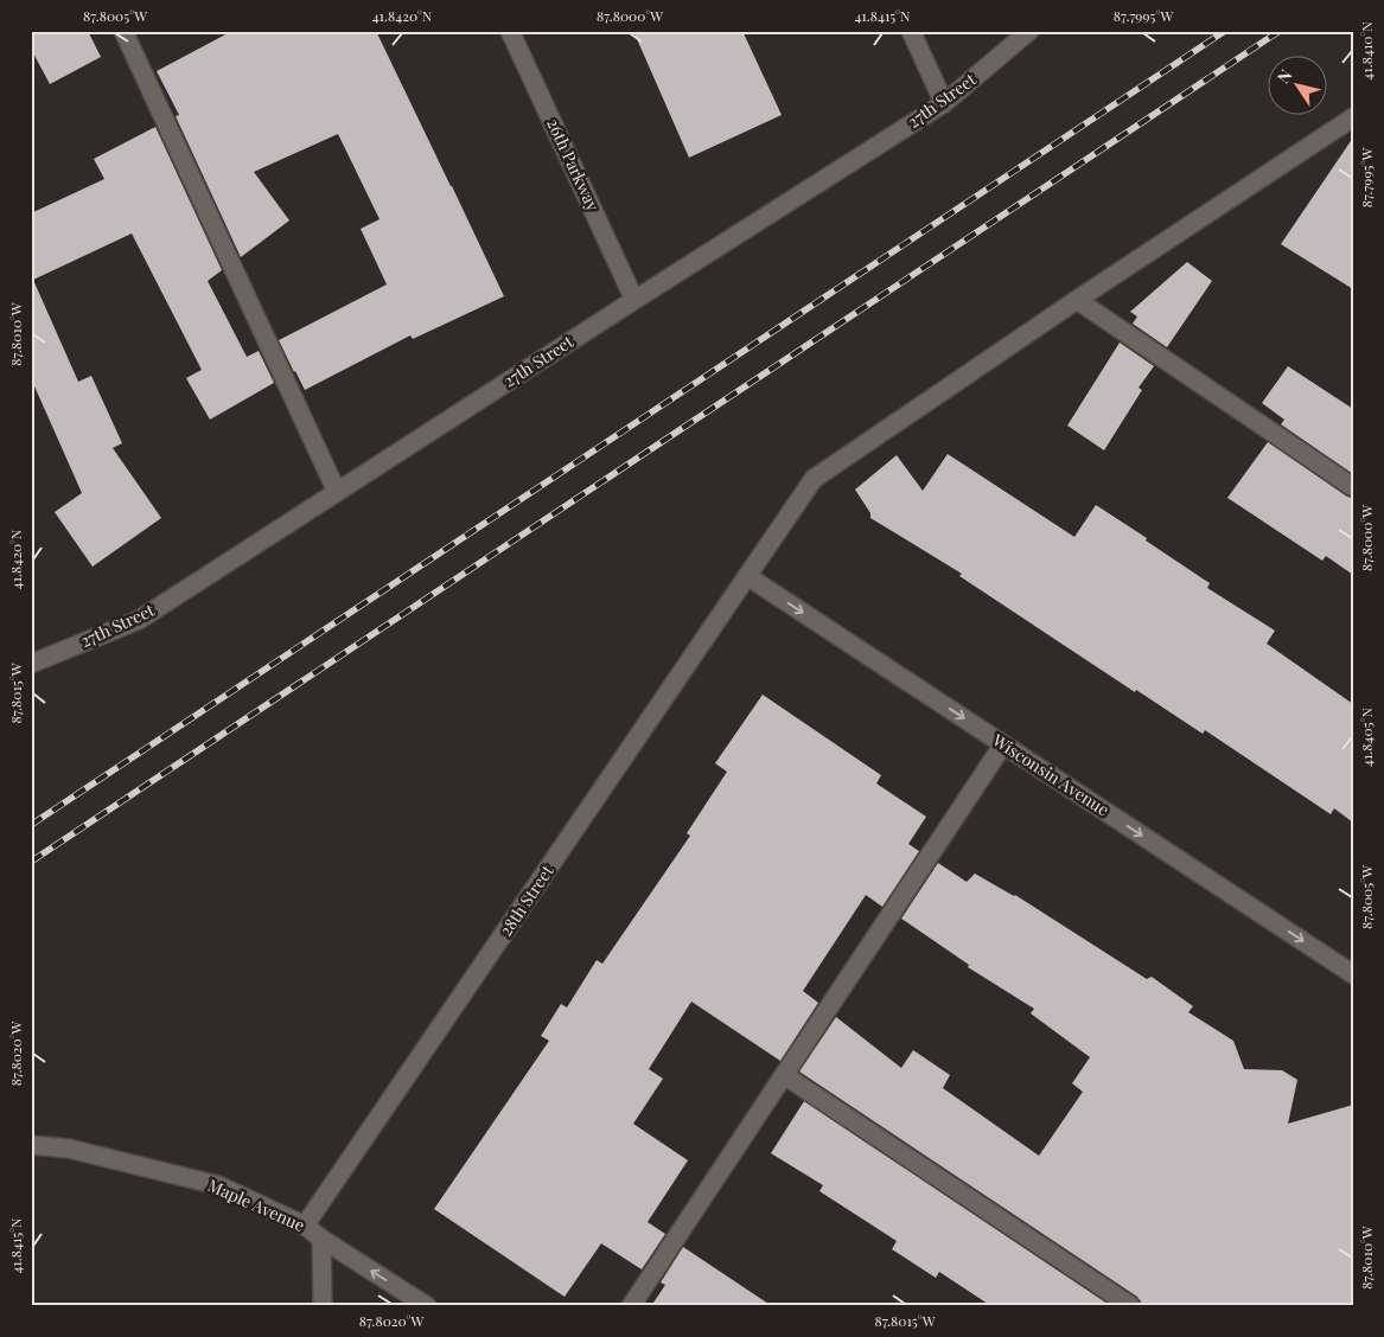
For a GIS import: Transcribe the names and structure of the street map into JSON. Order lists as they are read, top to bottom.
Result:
{
  "streets": {
    "street": [
      "27th Street",
      "26th Parkway",
      "Wisconsin Avenue",
      "28th Street",
      "Maple Avenue"
    ]
  },
  "crossings": [
    ["27th Street", "26th Parkway"],
    ["Wisconsin Avenue", "28th Street"],
    ["28th Street", "Maple Avenue"]
  ],
  "one_way": ["Wisconsin Avenue"],
  "north": "top left",
  "coordinates": [
    "87.8005°W",
    "41.8420°N",
    "87.8000°W",
    "41.8415°N",
    "87.7995°W",
    "41.8410°N",
    "87.8010°W",
    "87.8015°W",
    "41.8405°N",
    "87.8020°W"
  ]
}
